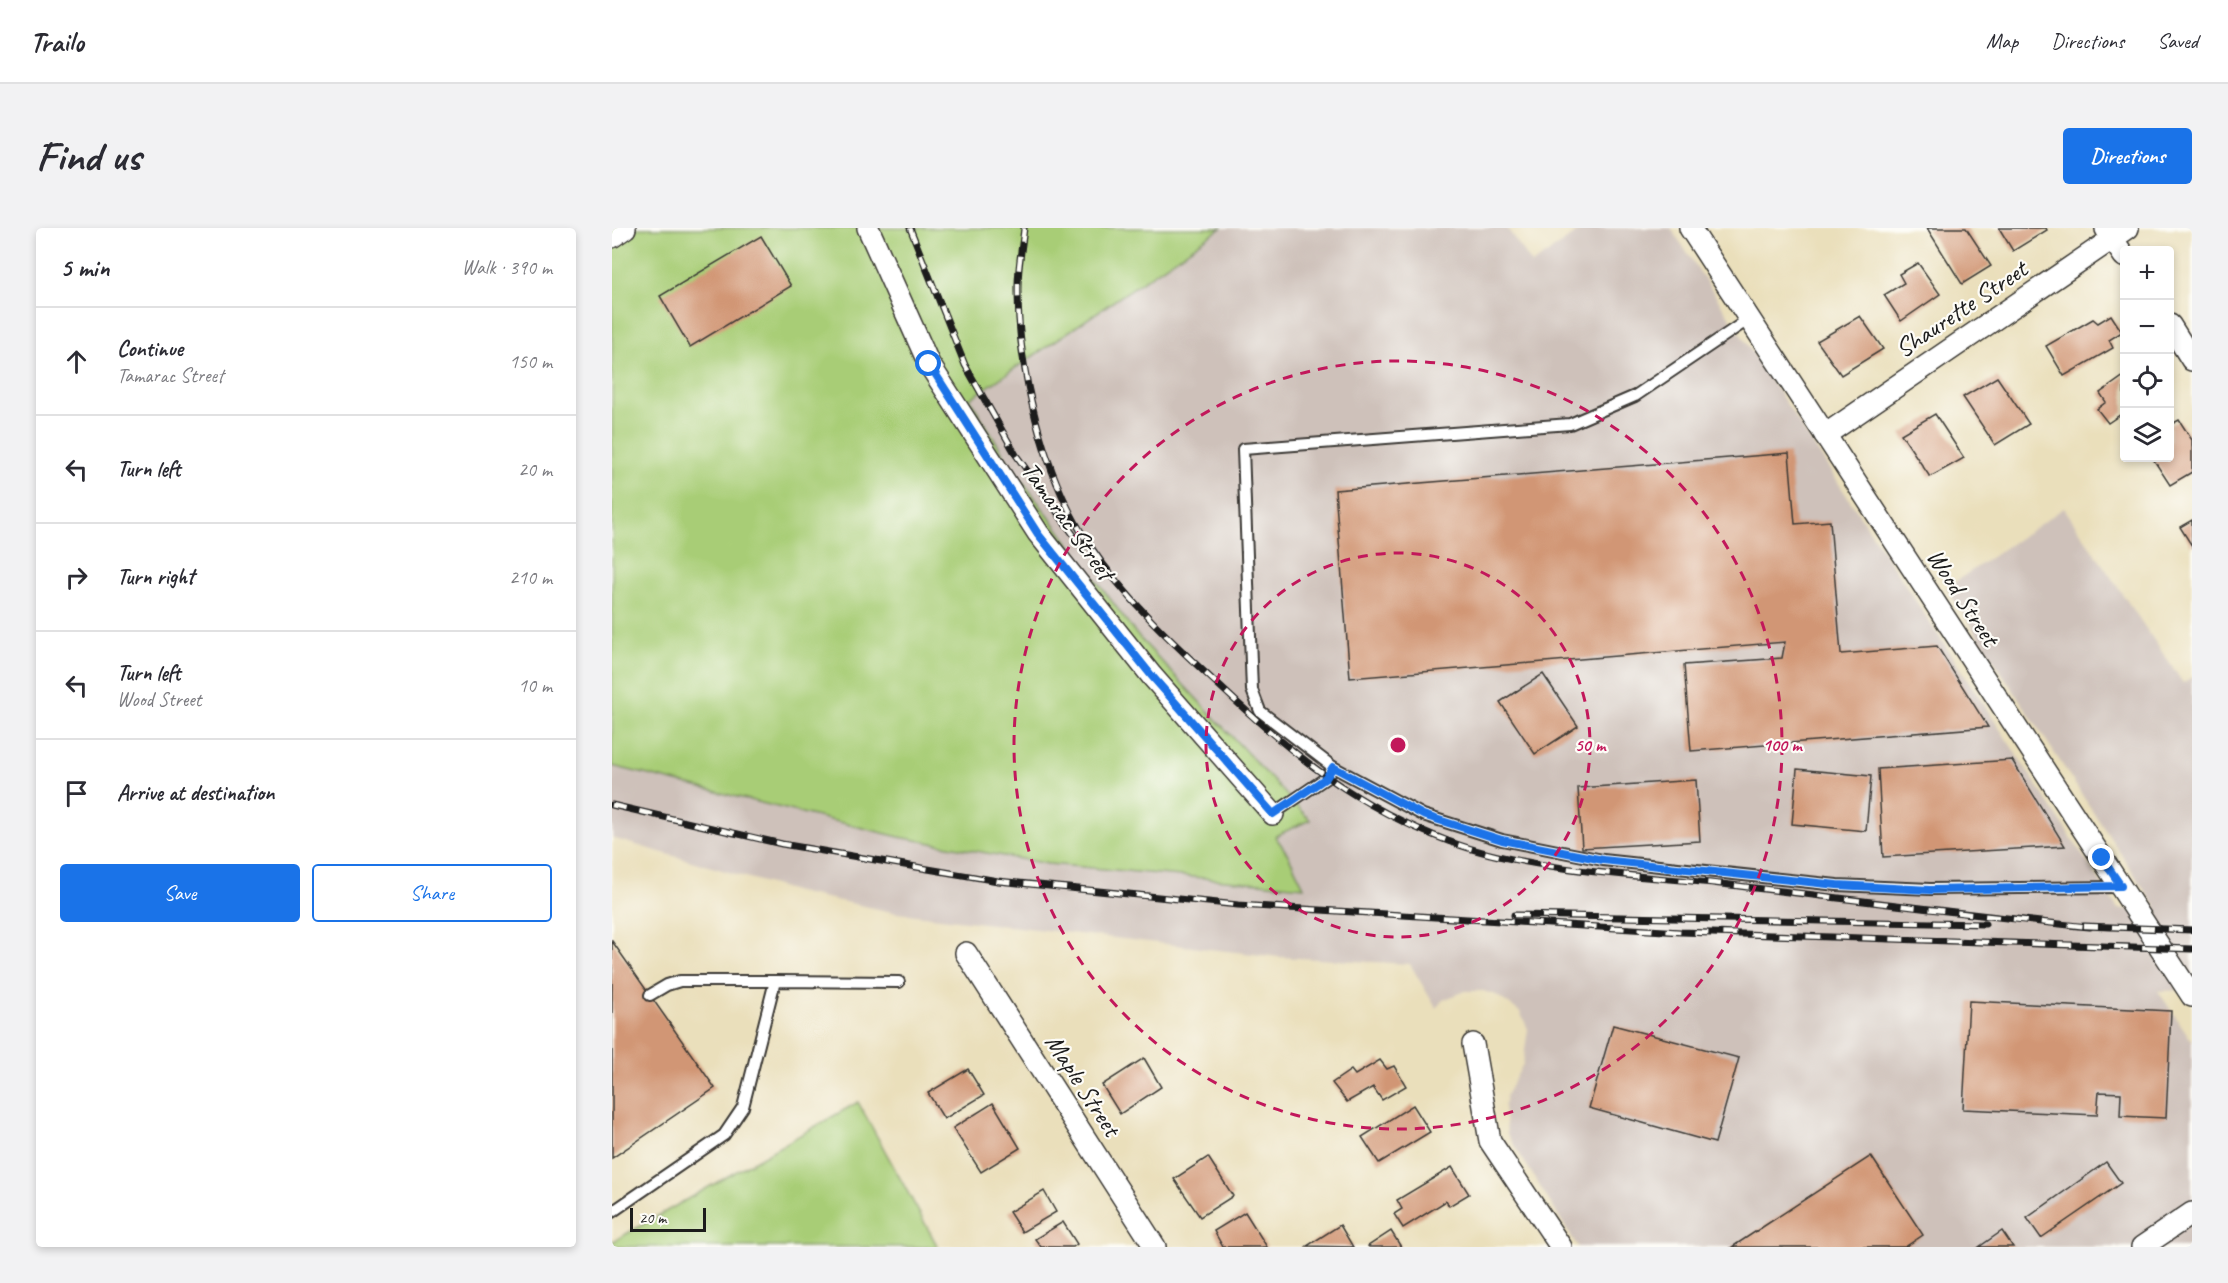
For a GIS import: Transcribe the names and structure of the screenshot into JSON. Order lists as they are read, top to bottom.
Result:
{
  "streets": {
    "street": [
      "Shaurette Street",
      "Tamarac Street",
      "Wood Street",
      "Maple Street"
    ]
  },
  "crossings": [
    ["Shaurette Street", "Wood Street"]
  ],
  "scale_bar": "20 m",
  "page": {
    "header": "Trailo",
    "nav": ["Map", "Directions", "Saved"],
    "buttons": [
      "Directions",
      ["Save", "Share"]
    ],
    "title": "Find us",
    "heading": ["5 min", "Walk · 390 m"],
    "map_buttons": ["+", "−"],
    "list": [
      ["Continue", "Tamarac Street", "150 m"],
      ["Turn left", "20 m"],
      ["Turn right", "210 m"],
      ["Turn left", "Wood Street", "10 m"],
      "Arrive at destination"
    ],
    "scale": "20 m"
  },
  "rings": ["50 m", "100 m"]
}
